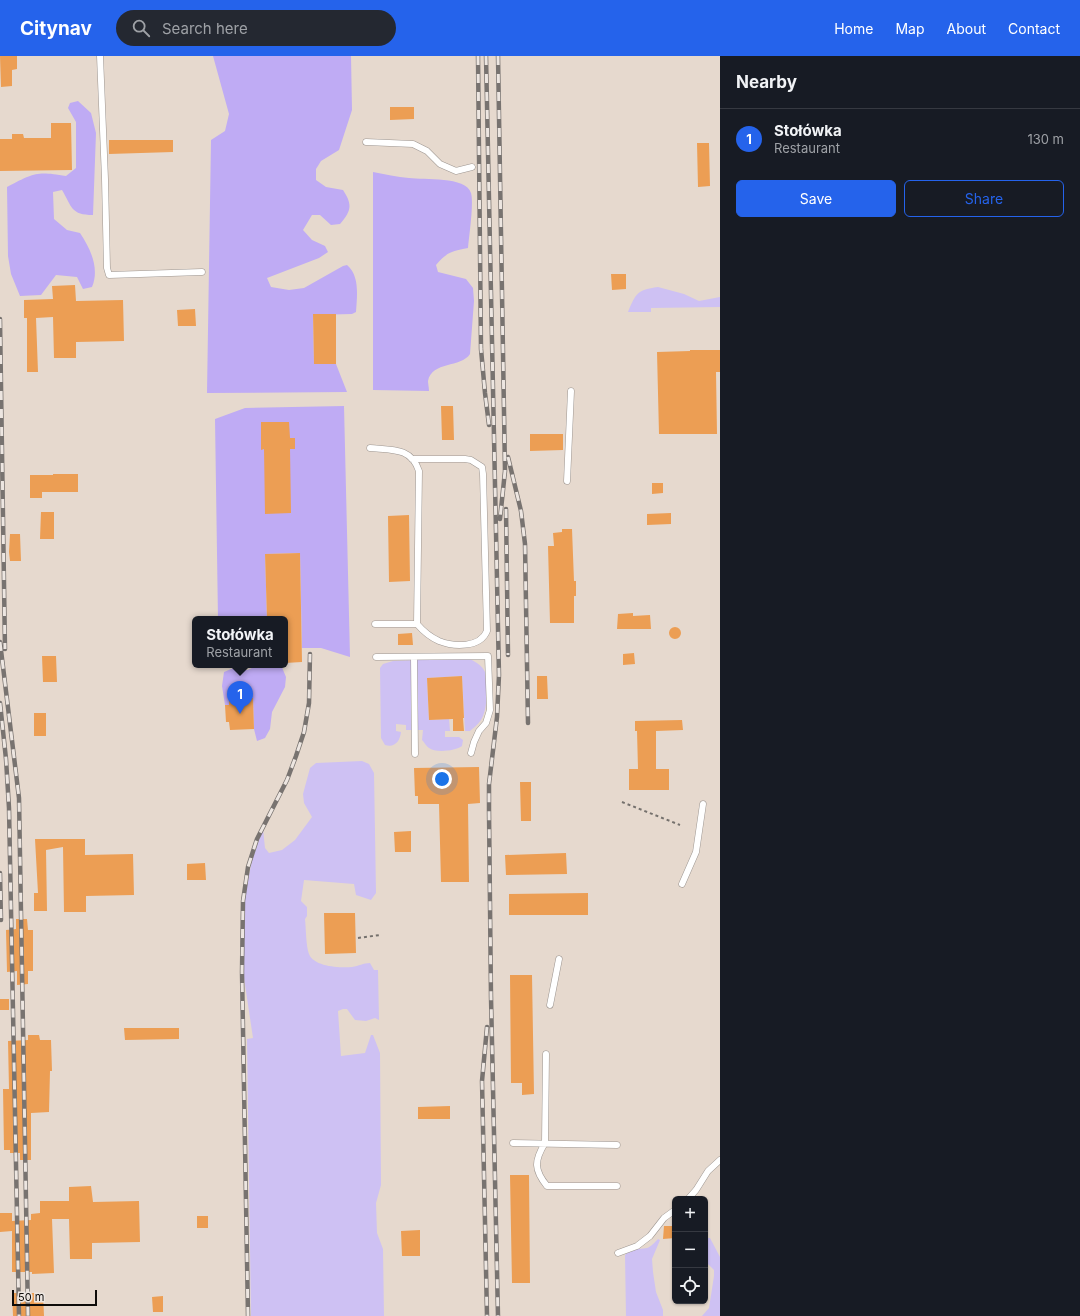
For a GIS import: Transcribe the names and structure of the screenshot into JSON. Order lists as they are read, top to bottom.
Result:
{
  "scale_bar": "50 m",
  "page": {
    "header": "Citynav",
    "search": "Search here",
    "nav": [
      "Home",
      "Map",
      "About",
      "Contact"
    ],
    "heading": "Nearby",
    "list": [
      {
        "mark": "1",
        "name": "Stołówka",
        "note": "Restaurant",
        "value": "130 m"
      }
    ],
    "buttons": ["Save", "Share"],
    "popup": ["Stołówka", "Restaurant"],
    "pins": "1",
    "map_buttons": ["+", "−"],
    "scale": "50 m"
  }
}
